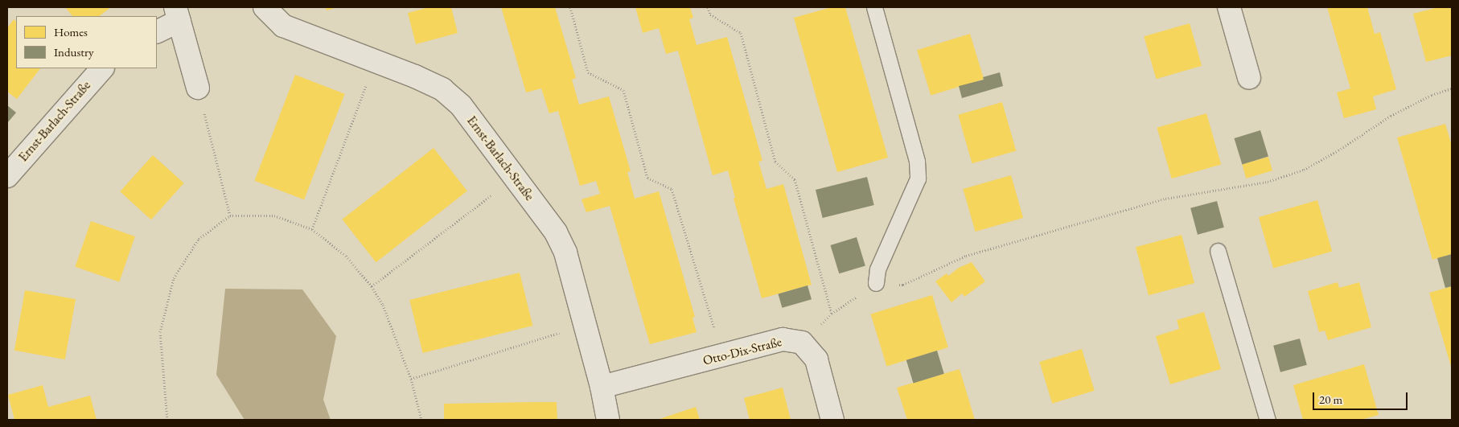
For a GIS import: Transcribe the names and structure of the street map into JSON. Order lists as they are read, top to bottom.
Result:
{
  "streets": {
    "street": ["Ernst-Barlach-Straße", "Otto-Dix-Straße"]
  },
  "crossings": [
    ["Ernst-Barlach-Straße", "Otto-Dix-Straße"]
  ],
  "legend": ["Homes", "Industry"],
  "scale_bar": "20 m"
}
